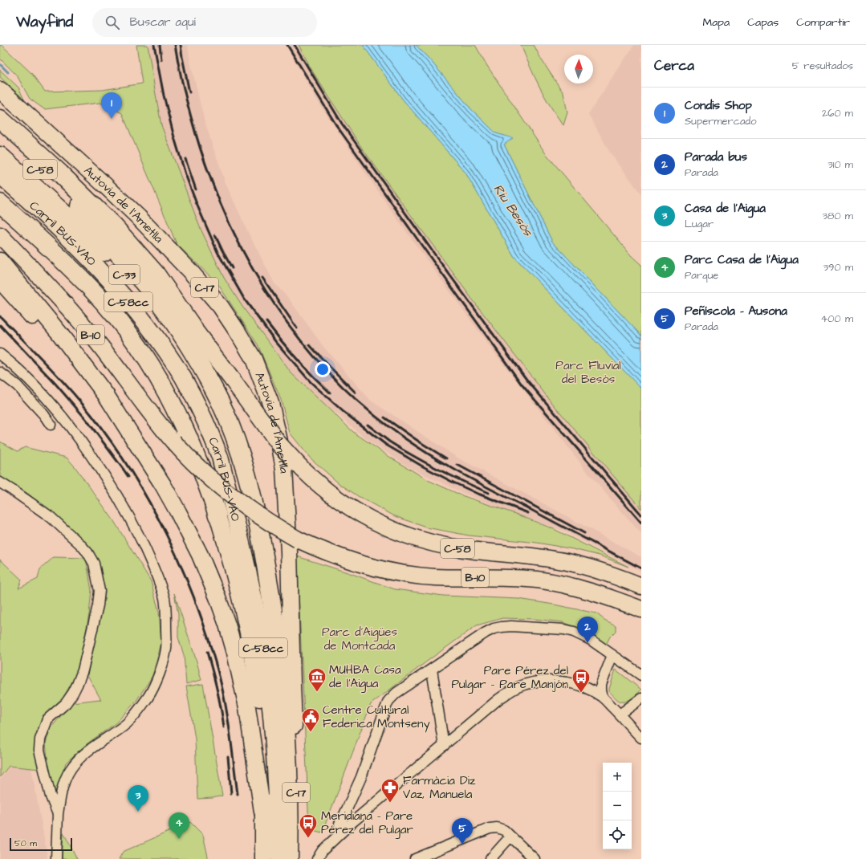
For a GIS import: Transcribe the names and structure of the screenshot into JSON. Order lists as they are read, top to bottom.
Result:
{
  "streets": {
    "highway": [
      "C-58",
      "Autovia de l'Ametlla",
      "Carril BUS-VAO",
      "C-33",
      "C-17",
      "C-58cc",
      "B-10"
    ]
  },
  "crossings": [
    ["C-58", "C-33"]
  ],
  "water": ["Riu Besòs"],
  "parks": ["Parc Fluvial del Besòs", "Parc d'Aigües de Montcada"],
  "places": {
    "museum": ["MUHBA Casa de l'Aigua"],
    "bus stop": ["Pare Pérez del Pulgar - Pare Manjón", "Meridiana - Pare Pérez del Pulgar"],
    "public building": ["Centre Cultural Federica Montseny"],
    "pharmacy": ["Farmàcia Diz Vaz, Manuela"]
  },
  "scale_bar": "50 m",
  "north": "top",
  "page": {
    "header": "Wayfind",
    "search": "Buscar aquí",
    "nav": ["Mapa", "Capas", "Compartir"],
    "heading": ["Cerca", "5 resultados"],
    "list": [
      {
        "mark": "1",
        "name": "Condis Shop",
        "note": "Supermercado",
        "value": "260 m"
      },
      {
        "mark": "2",
        "name": "Parada bus",
        "note": "Parada",
        "value": "310 m"
      },
      {
        "mark": "3",
        "name": "Casa de l'Aigua",
        "note": "Lugar",
        "value": "380 m"
      },
      {
        "mark": "4",
        "name": "Parc Casa de l'Aigua",
        "note": "Parque",
        "value": "390 m"
      },
      {
        "mark": "5",
        "name": "Peñíscola - Ausona",
        "note": "Parada",
        "value": "400 m"
      }
    ],
    "pins": [
      "1",
      "2",
      "3",
      "4",
      "5"
    ],
    "map_buttons": ["+", "−"],
    "scale": "50 m"
  }
}
